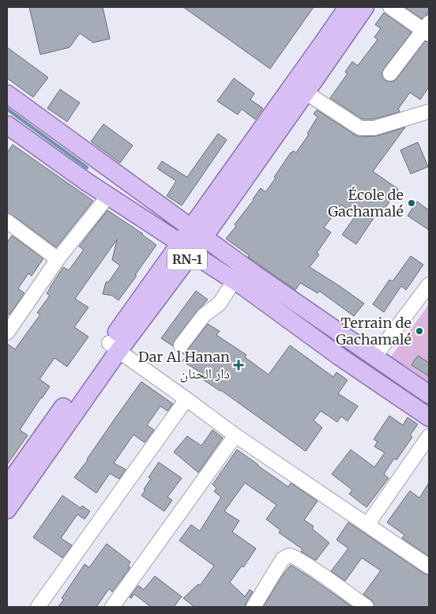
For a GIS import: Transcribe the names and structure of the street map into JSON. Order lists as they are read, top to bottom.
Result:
{
  "streets": {
    "main road": ["RN-1"]
  },
  "places": {
    "other": ["École de Gachamalé", "Terrain de Gachamalé"],
    "health": ["Dar Al Hanan دار الحنان"]
  }
}
